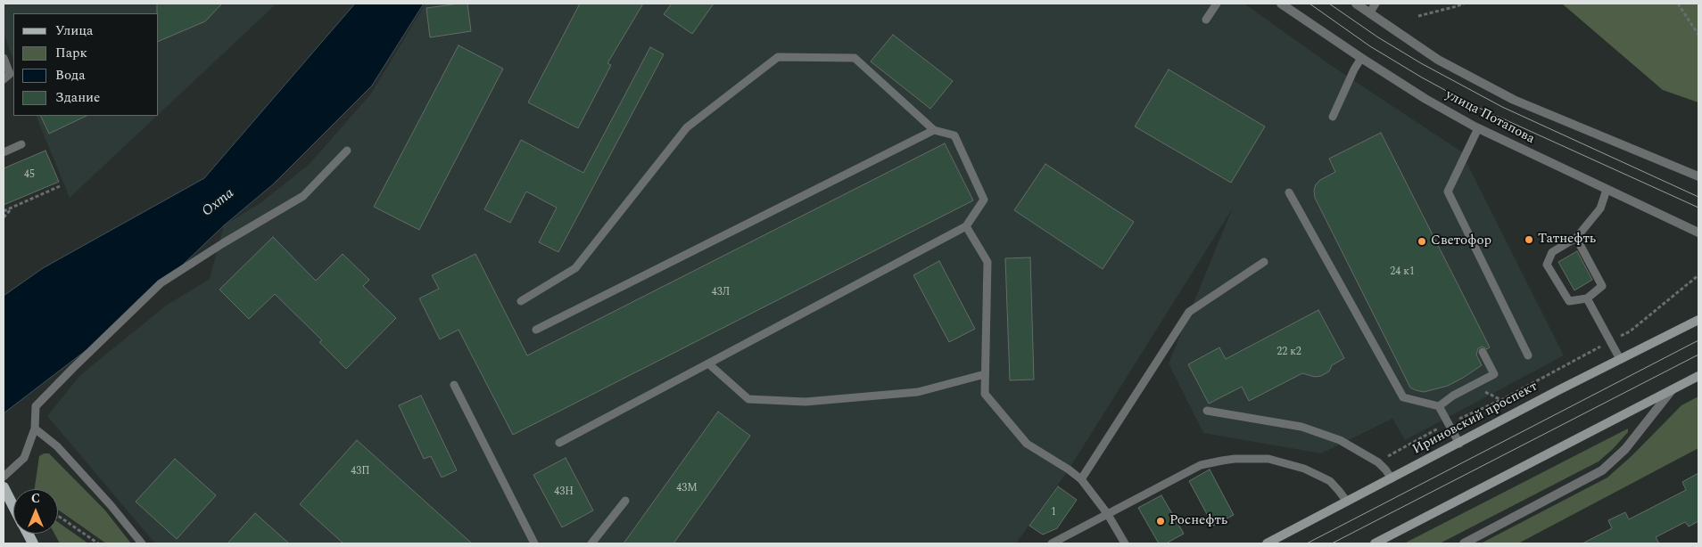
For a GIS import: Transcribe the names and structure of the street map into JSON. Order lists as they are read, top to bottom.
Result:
{
  "streets": {
    "main road": ["Ириновский проспект"],
    "street": ["улица Потапова"]
  },
  "water": ["Охта"],
  "places": ["Татнефть", "Светофор", "Роснефть"],
  "house_numbers": [
    "45",
    "24 к1",
    "43Л",
    "22 к2",
    "43П",
    "43М",
    "43Н",
    "1"
  ],
  "legend": [
    "Улица",
    "Парк",
    "Вода",
    "Здание"
  ],
  "north": "top"
}
